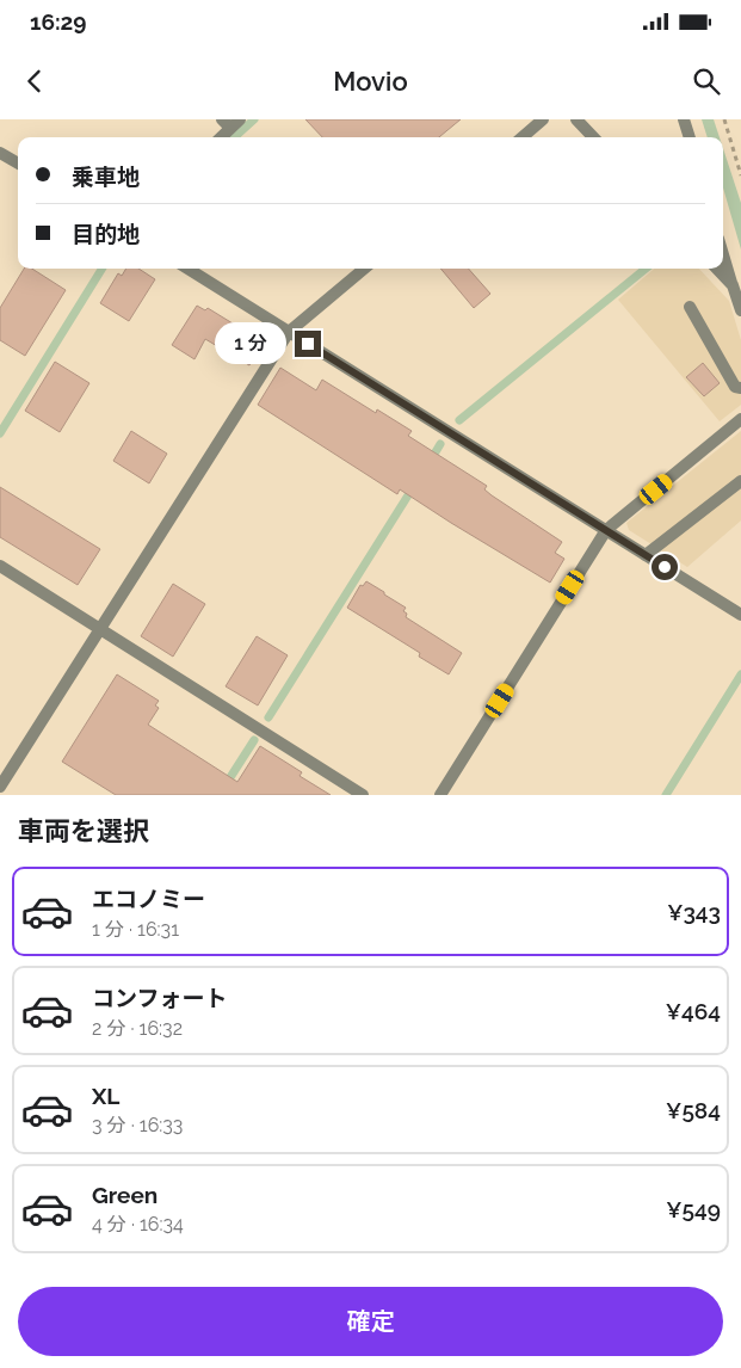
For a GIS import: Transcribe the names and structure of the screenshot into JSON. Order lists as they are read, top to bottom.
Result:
{
  "page": {
    "status": "16:29",
    "header": "Movio",
    "banner": ["乗車地", "目的地"],
    "bubble": "1 分",
    "heading": "車両を選択",
    "list": [
      {
        "name": "エコノミー",
        "note": "1 分 · 16:31",
        "value": "¥343"
      },
      {
        "name": "コンフォート",
        "note": "2 分 · 16:32",
        "value": "¥464"
      },
      {
        "name": "XL",
        "note": "3 分 · 16:33",
        "value": "¥584"
      },
      {
        "name": "Green",
        "note": "4 分 · 16:34",
        "value": "¥549"
      }
    ],
    "buttons": "確定"
  }
}
